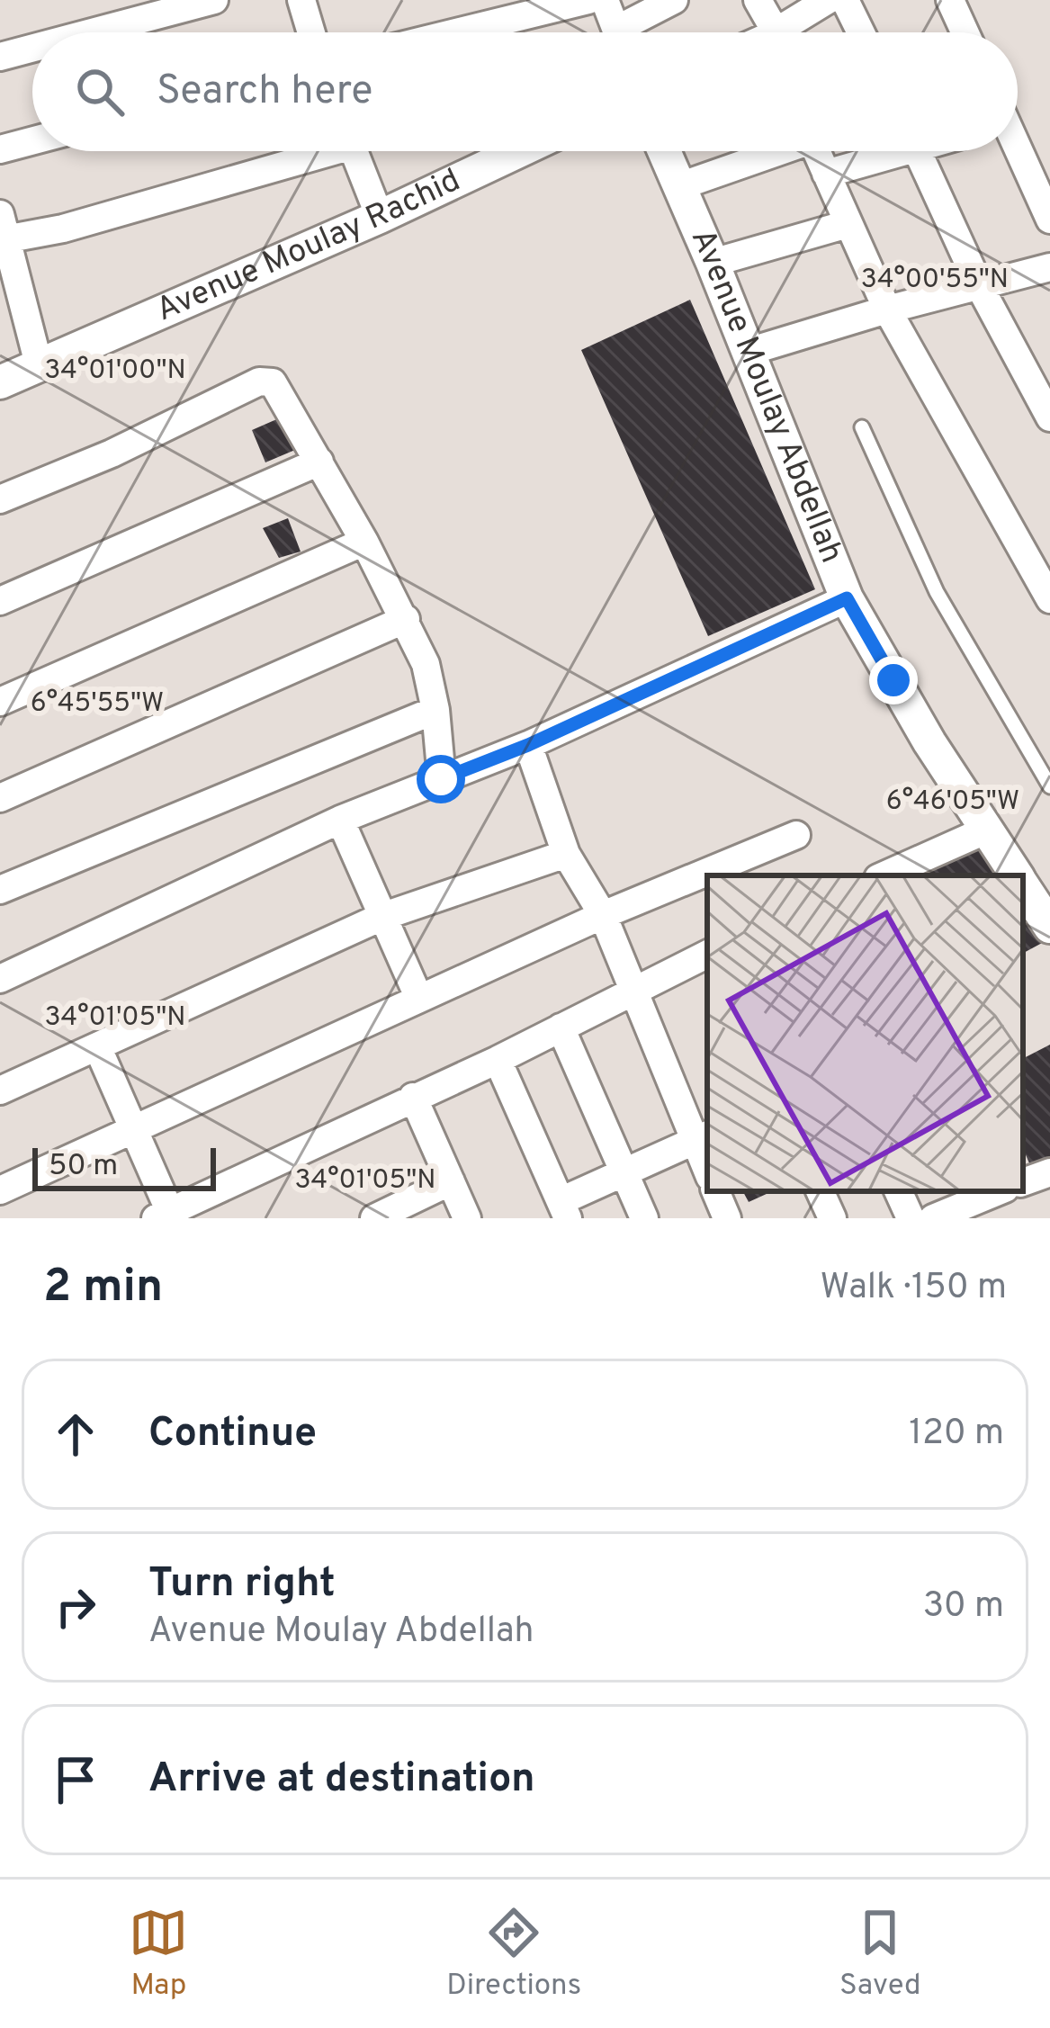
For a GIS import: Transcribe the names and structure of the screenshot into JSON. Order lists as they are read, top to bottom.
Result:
{
  "streets": {
    "street": ["Avenue Moulay Rachid", "Avenue Moulay Abdellah"]
  },
  "scale_bar": "50 m",
  "page": {
    "search": "Search here",
    "scale": "50 m",
    "heading": ["2 min", "Walk · 150 m"],
    "list": [
      ["Continue", "120 m"],
      ["Turn right", "Avenue Moulay Abdellah", "30 m"],
      "Arrive at destination"
    ],
    "nav": ["Map", "Directions", "Saved"]
  },
  "coordinates": [
    "34°00'55\"N",
    "34°01'00\"N",
    "6°45'55\"W",
    "6°46'05\"W",
    "34°01'05\"N"
  ]
}
